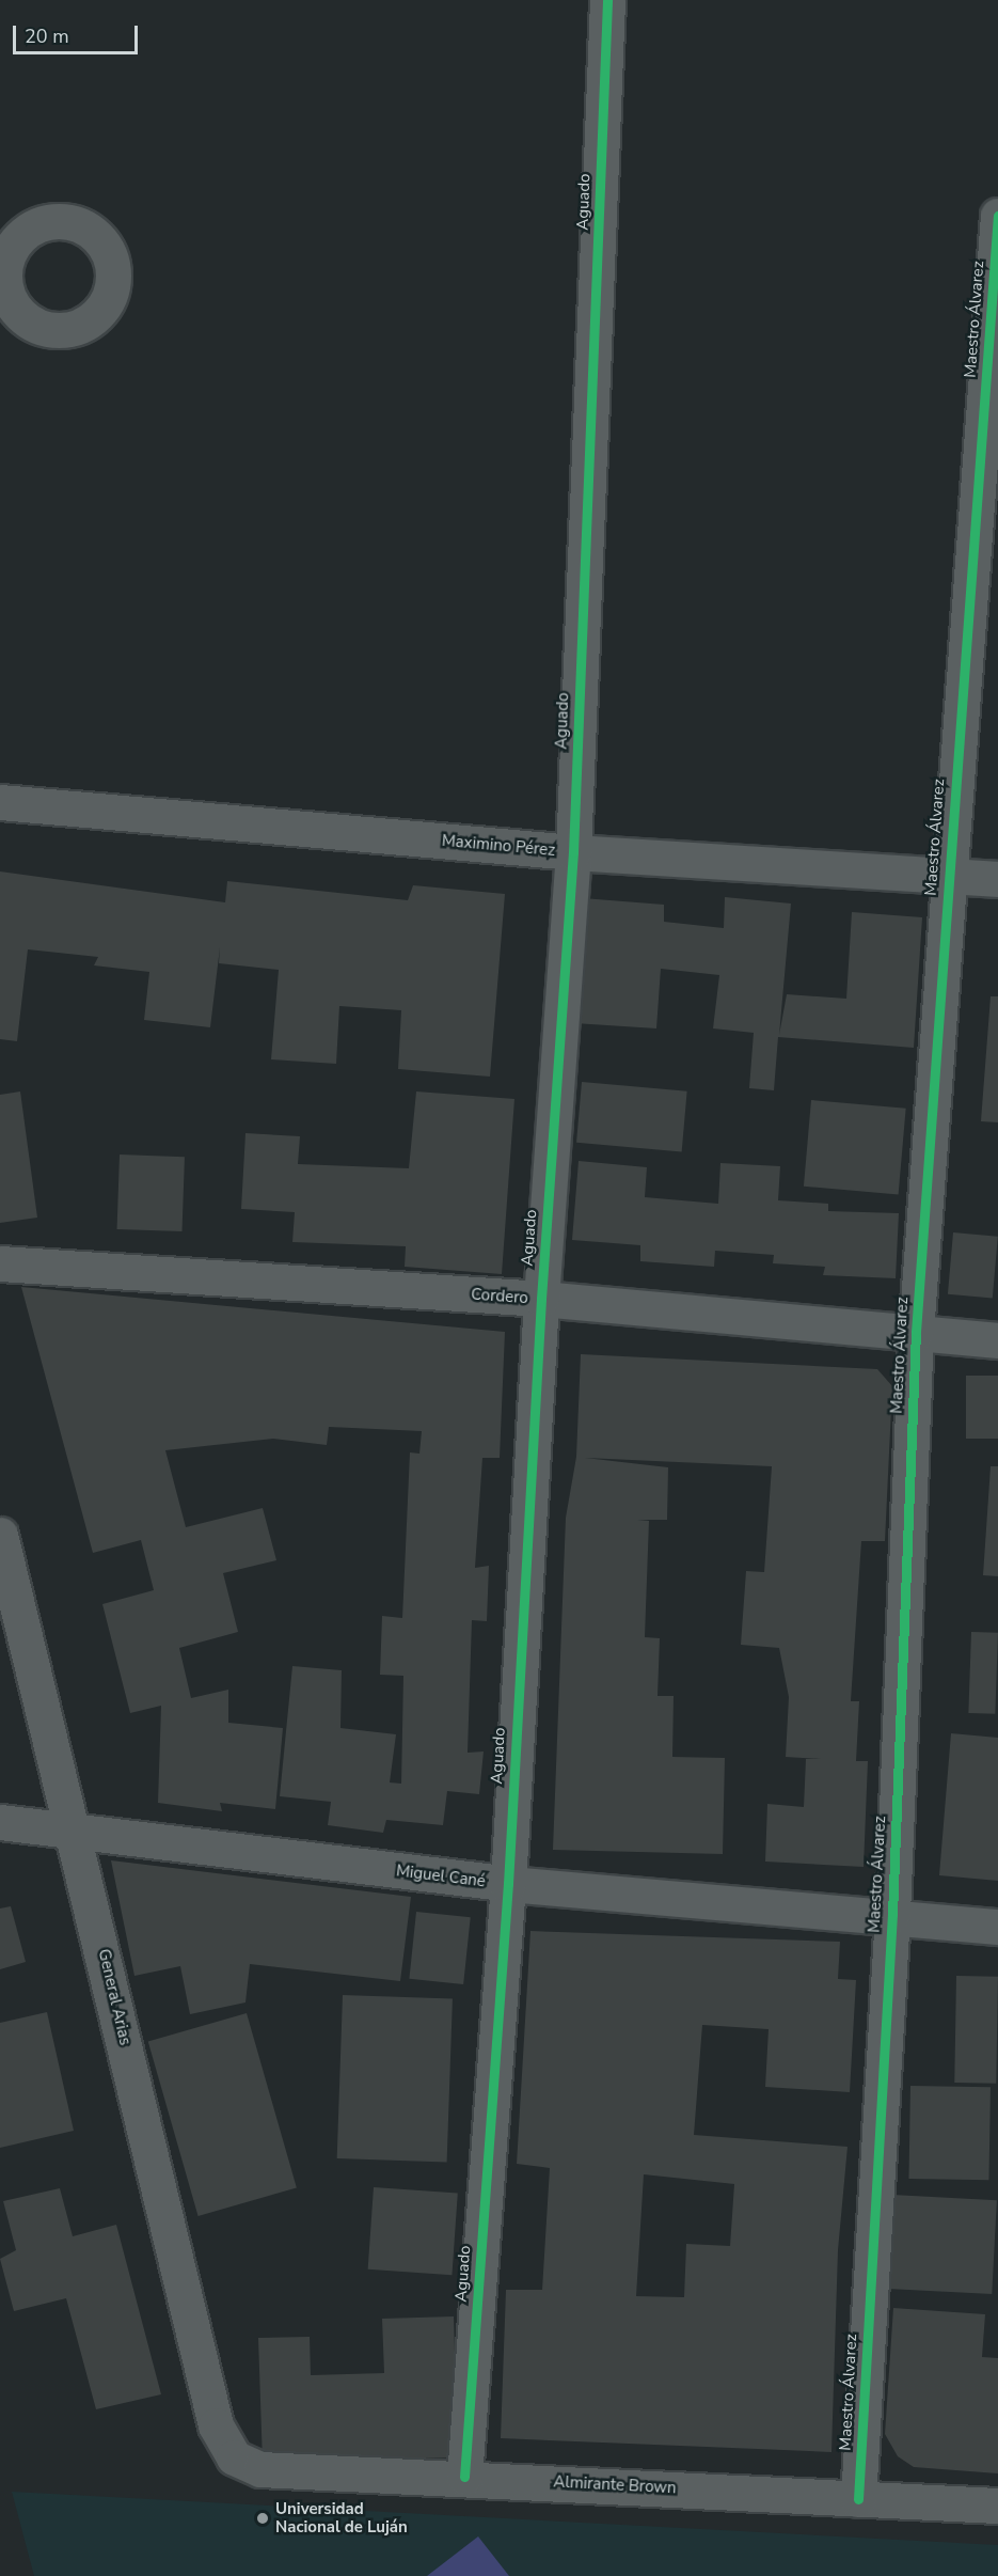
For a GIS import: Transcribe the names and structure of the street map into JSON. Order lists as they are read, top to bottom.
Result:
{
  "streets": {
    "street": [
      "Aguado",
      "Maestro Álvarez",
      "Maximino Pérez",
      "Cordero",
      "Miguel Cané",
      "General Arias",
      "Almirante Brown"
    ]
  },
  "crossings": [
    ["Aguado", "Maximino Pérez"],
    ["Aguado", "Cordero"],
    ["Aguado", "Miguel Cané"],
    ["Aguado", "Almirante Brown"],
    ["Maestro Álvarez", "Maximino Pérez"],
    ["Maestro Álvarez", "Cordero"],
    ["Maestro Álvarez", "Miguel Cané"],
    ["Maestro Álvarez", "Almirante Brown"],
    ["Miguel Cané", "General Arias"],
    ["General Arias", "Almirante Brown"]
  ],
  "places": ["Universidad Nacional de Luján"],
  "scale_bar": "20 m"
}
